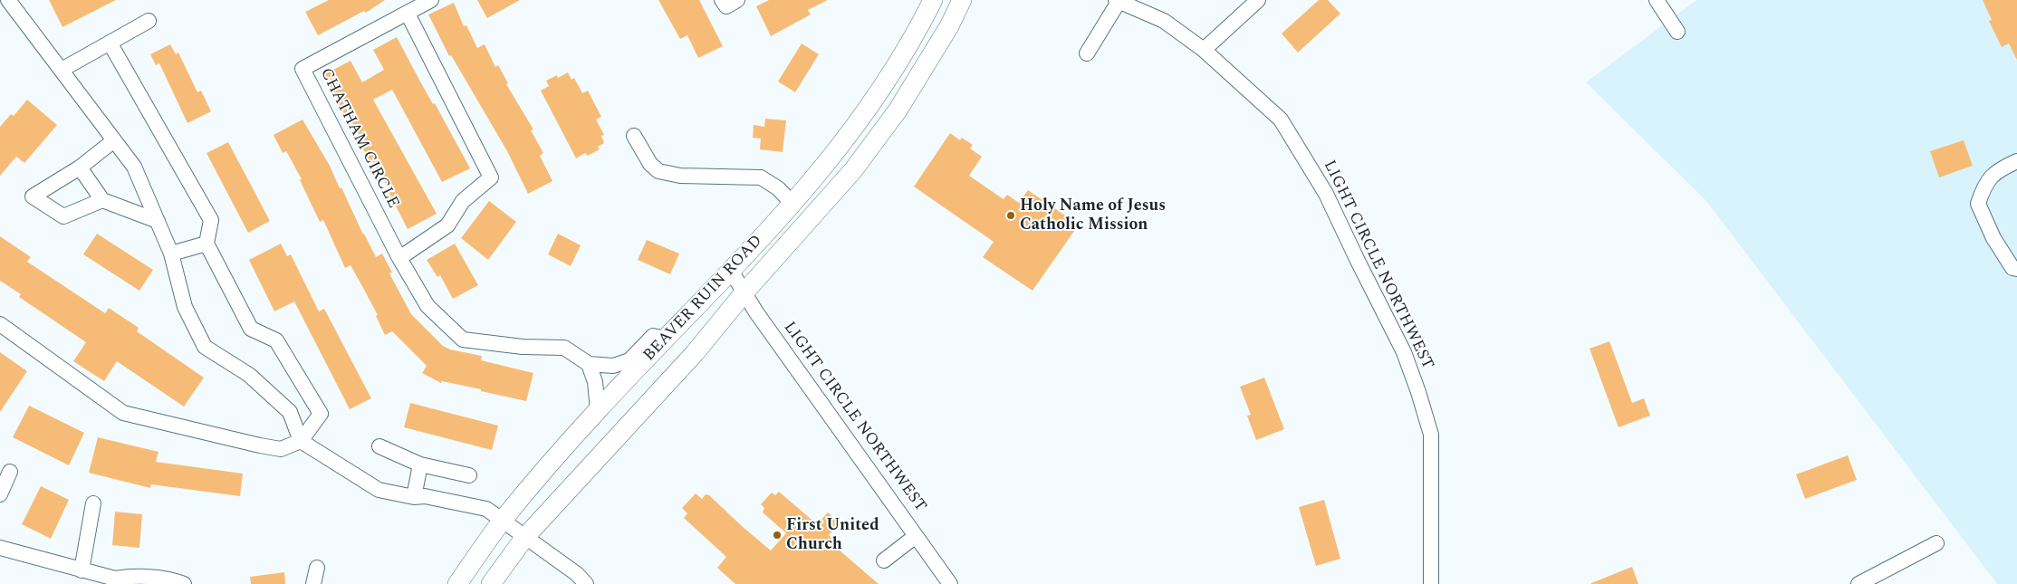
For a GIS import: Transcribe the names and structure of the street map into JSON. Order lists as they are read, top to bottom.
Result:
{
  "streets": {
    "main road": ["BEAVER RUIN ROAD"],
    "street": ["CHATHAM CIRCLE", "LIGHT CIRCLE NORTHWEST"]
  },
  "crossings": [
    ["LIGHT CIRCLE NORTHWEST", "BEAVER RUIN ROAD"]
  ],
  "places": ["Holy Name of Jesus Catholic Mission", "First United Church"]
}
